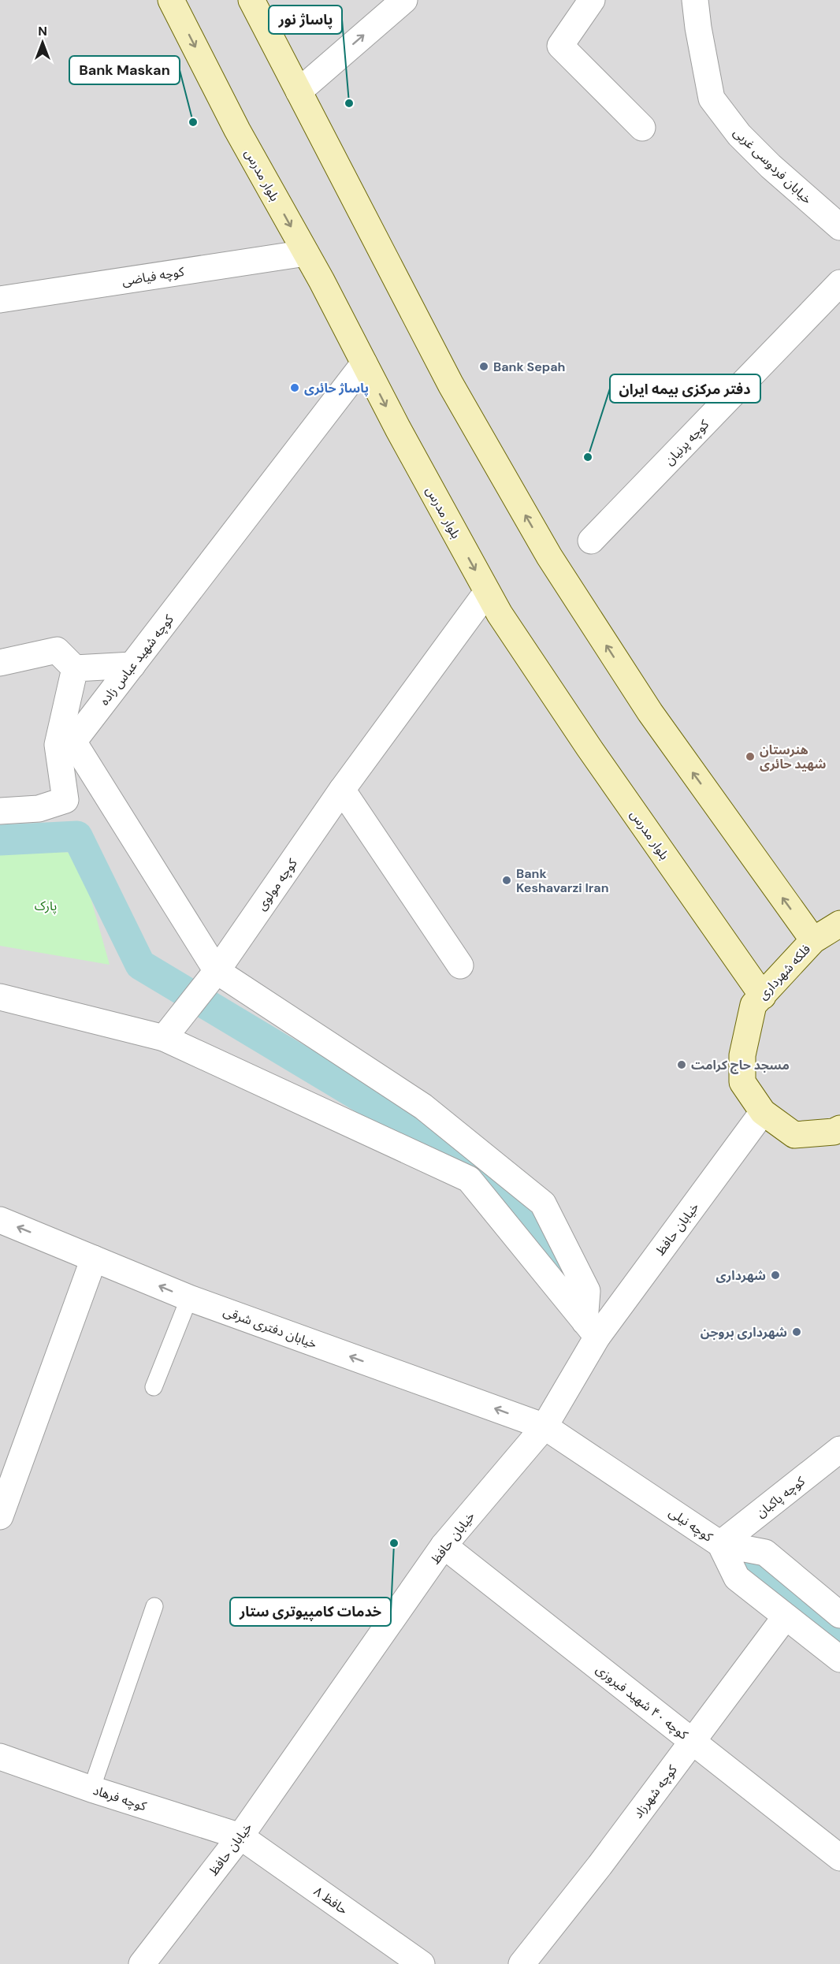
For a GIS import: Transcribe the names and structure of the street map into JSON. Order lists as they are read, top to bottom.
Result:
{
  "streets": {
    "main road": ["بلوار مدرس", "فلکه شهرداری"],
    "street": [
      "خیابان فردوسی غربی",
      "کوچه فیاضی",
      "کوچه پرنیان",
      "کوچه شهید عباس زاده",
      "کوچه مولوی",
      "خیابان حافظ",
      "خیابان دفتری شرقی",
      "کوچه پاکبان",
      "کوچه نیلی",
      "کوچه ۴۰ شهید فیروزی",
      "کوچه شهرزاد",
      "کوچه فرهاد",
      "حافظ ۸"
    ]
  },
  "crossings": [
    ["بلوار مدرس", "کوچه فیاضی"],
    ["بلوار مدرس", "کوچه شهید عباس زاده"],
    ["بلوار مدرس", "کوچه مولوی"],
    ["بلوار مدرس", "فلکه شهرداری"],
    ["کوچه شهید عباس زاده", "کوچه مولوی"],
    ["فلکه شهرداری", "خیابان حافظ"],
    ["خیابان حافظ", "خیابان دفتری شرقی"],
    ["خیابان حافظ", "کوچه نیلی"],
    ["خیابان حافظ", "کوچه ۴۰ شهید فیروزی"],
    ["خیابان حافظ", "کوچه فرهاد"],
    ["خیابان حافظ", "حافظ ۸"],
    ["خیابان دفتری شرقی", "کوچه نیلی"],
    ["کوچه پاکبان", "کوچه نیلی"],
    ["کوچه نیلی", "کوچه شهرزاد"],
    ["کوچه ۴۰ شهید فیروزی", "کوچه شهرزاد"],
    ["کوچه فرهاد", "حافظ ۸"]
  ],
  "parks": ["پارک"],
  "places": [
    "پاساژ نور",
    "Bank Maskan",
    "Bank Sepah",
    "پاساژ حائری",
    "دفتر مرکزی بیمه ایران",
    "هنرستان شهید حائری",
    "Bank Keshavarzi Iran",
    "مسجد حاج کرامت",
    "شهرداری",
    "شهرداری بروجن",
    "خدمات کامپیوتری ستار"
  ],
  "north": "top"
}
